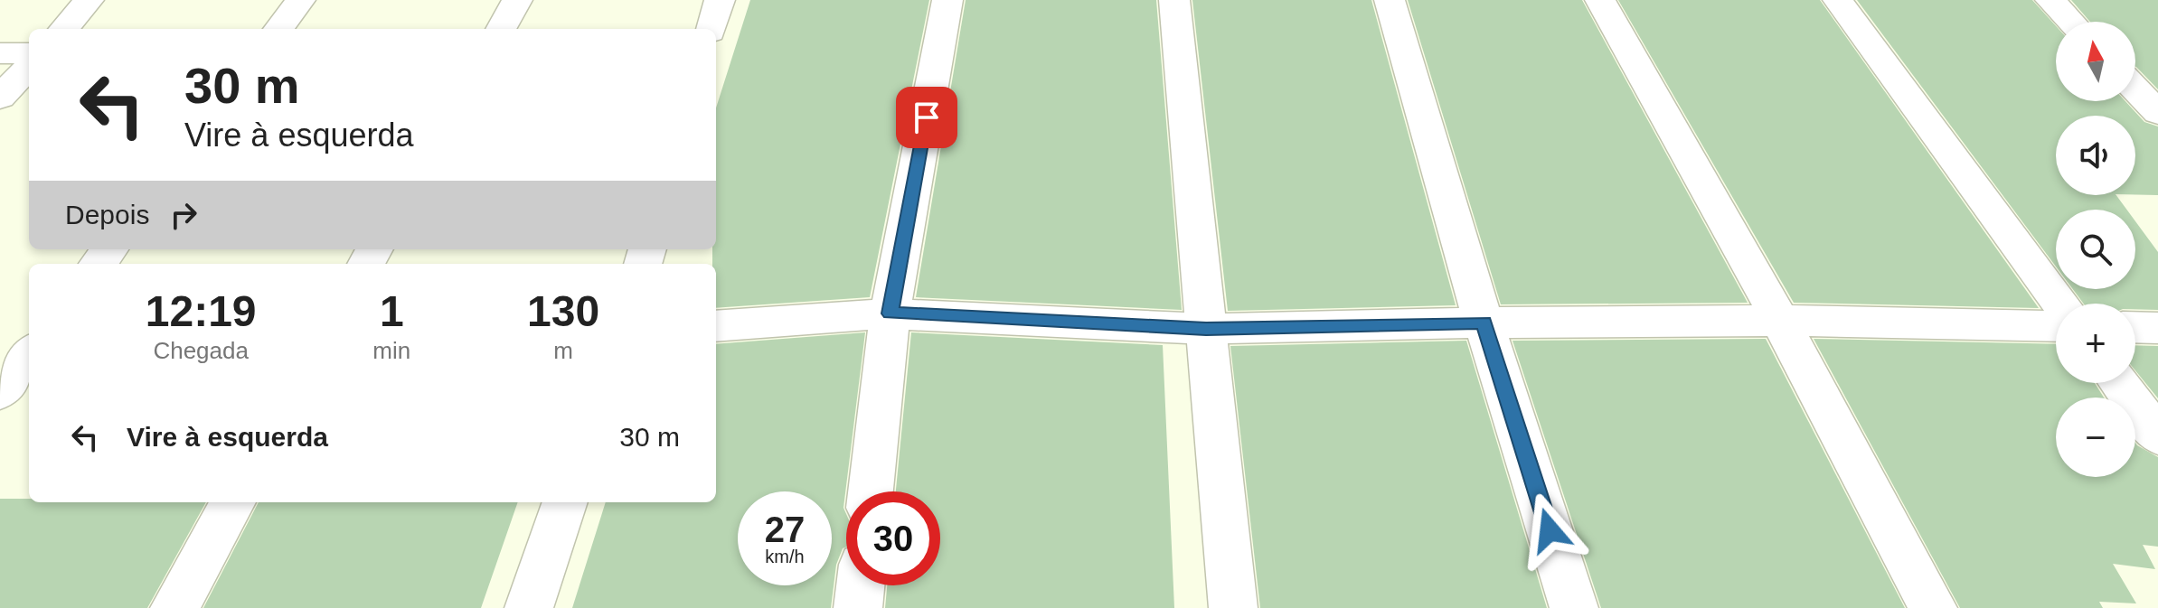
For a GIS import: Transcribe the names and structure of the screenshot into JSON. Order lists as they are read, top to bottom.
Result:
{
  "north": "top",
  "page": {
    "map_buttons": ["+", "−"],
    "turn": ["30 m", "Vire à esquerda"],
    "then": "Depois",
    "eta": [
      "12:19",
      "Chegada",
      "1",
      "min",
      "130",
      "m"
    ],
    "list": [
      {
        "name": "Vire à esquerda",
        "value": "30 m"
      }
    ],
    "speed": "27 km/h",
    "limit": "30"
  }
}
